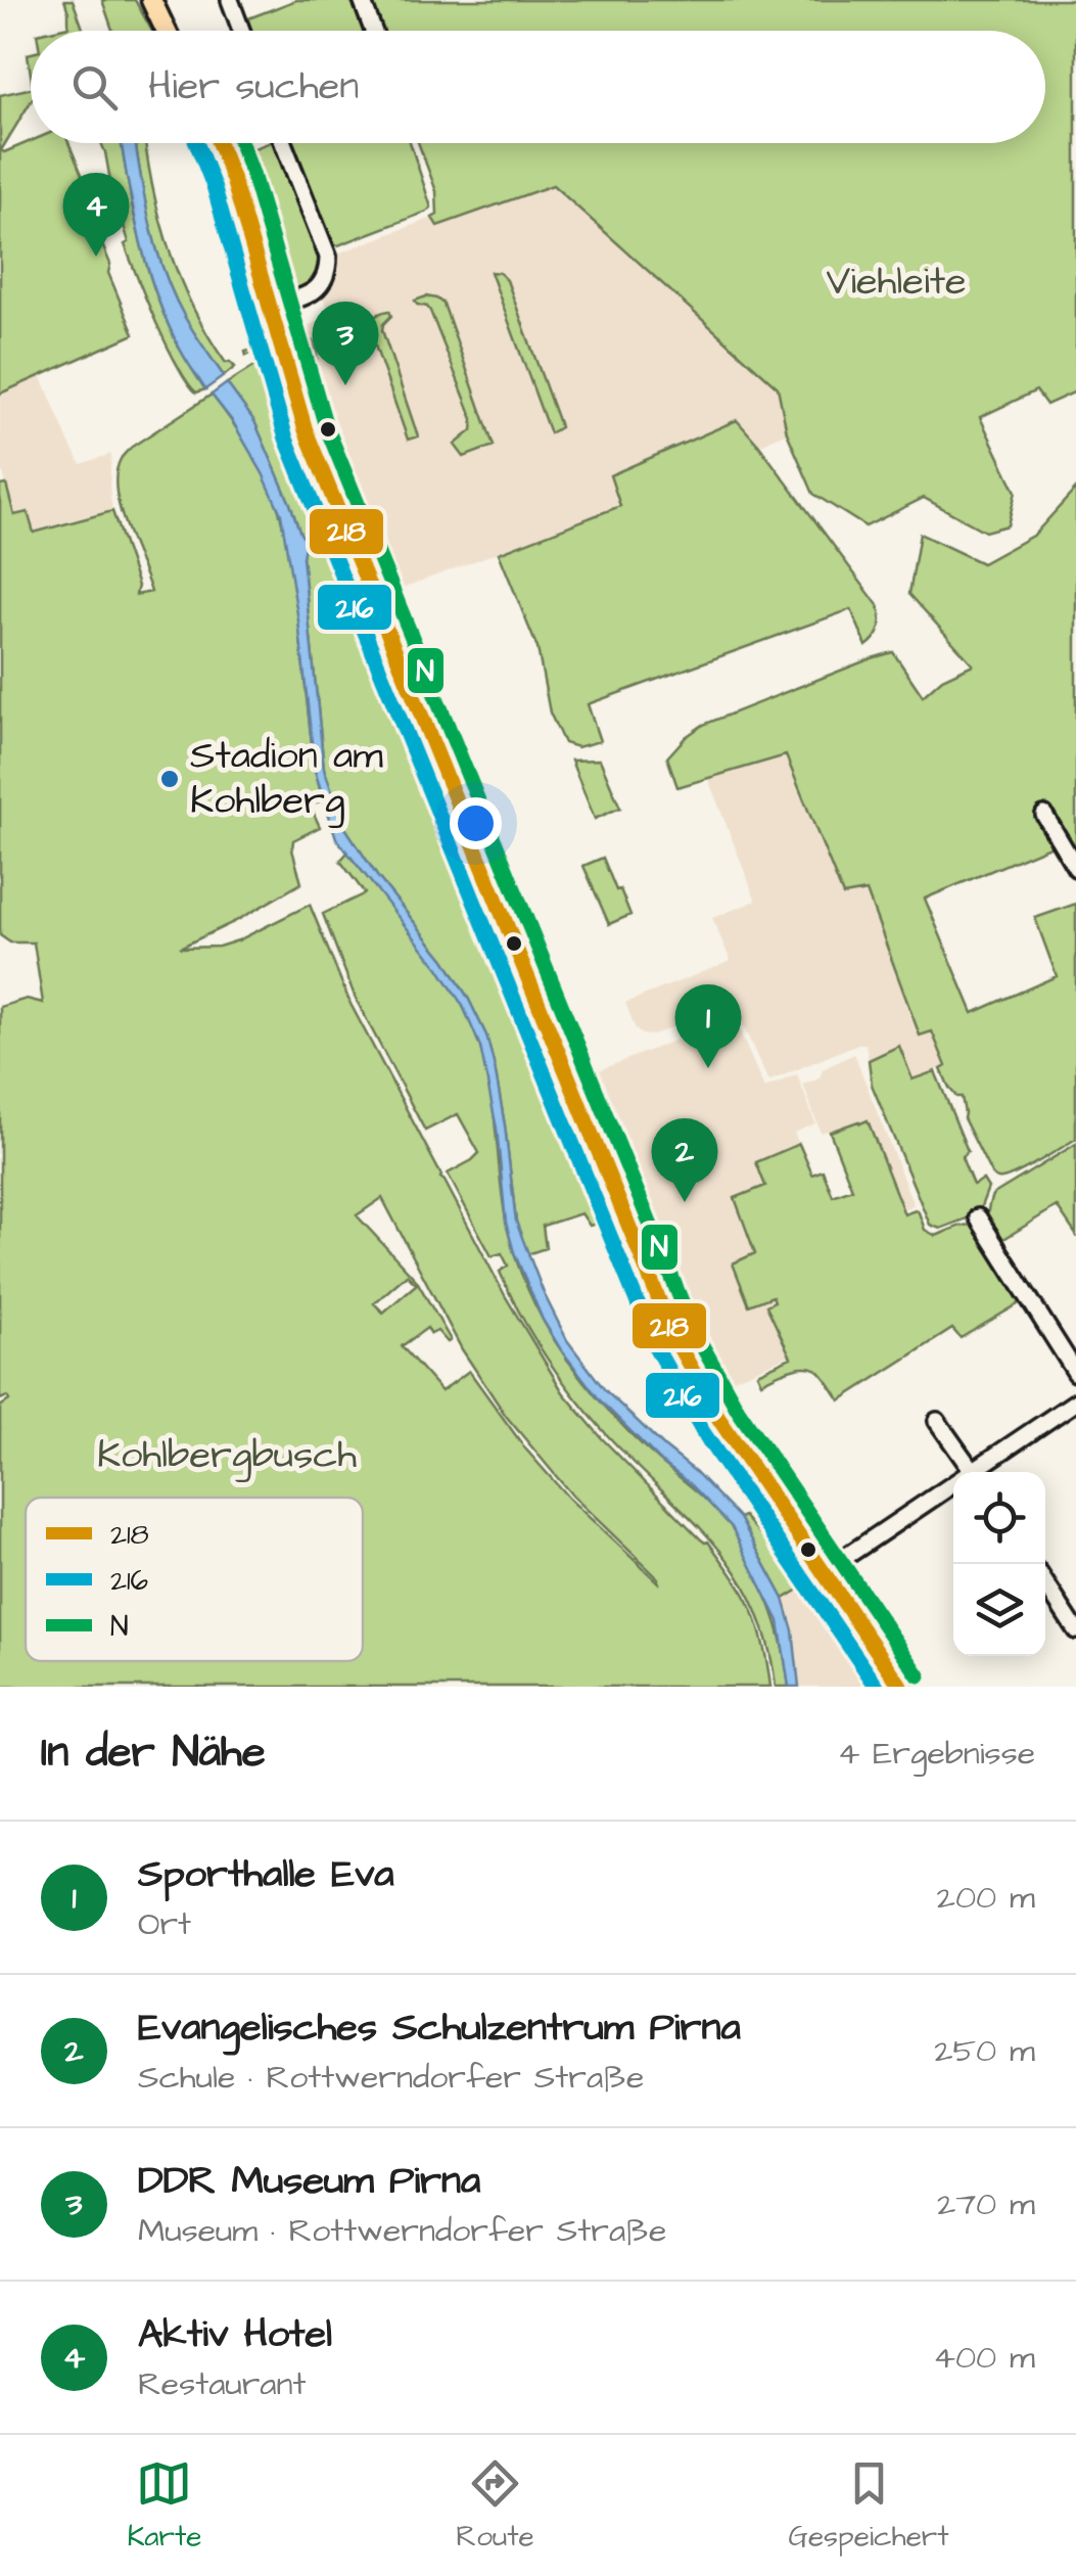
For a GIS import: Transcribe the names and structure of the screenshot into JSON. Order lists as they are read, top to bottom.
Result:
{
  "parks": ["Viehleite", "Kohlbergbusch"],
  "places": ["Stadion am Kohlberg"],
  "lines": ["transit line 218", "transit line 216", "transit line N"],
  "legend": ["218", "216", "N"],
  "page": {
    "search": "Hier suchen",
    "pins": [
      "4",
      "3",
      "1",
      "2"
    ],
    "heading": ["In der Nähe", "4 Ergebnisse"],
    "list": [
      {
        "mark": "1",
        "name": "Sporthalle Eva",
        "note": "Ort",
        "value": "200 m"
      },
      {
        "mark": "2",
        "name": "Evangelisches Schulzentrum Pirna",
        "note": "Schule · Rottwerndorfer Straße",
        "value": "250 m"
      },
      {
        "mark": "3",
        "name": "DDR Museum Pirna",
        "note": "Museum · Rottwerndorfer Straße",
        "value": "270 m"
      },
      {
        "mark": "4",
        "name": "Aktiv Hotel",
        "note": "Restaurant",
        "value": "400 m"
      }
    ],
    "nav": ["Karte", "Route", "Gespeichert"]
  }
}
